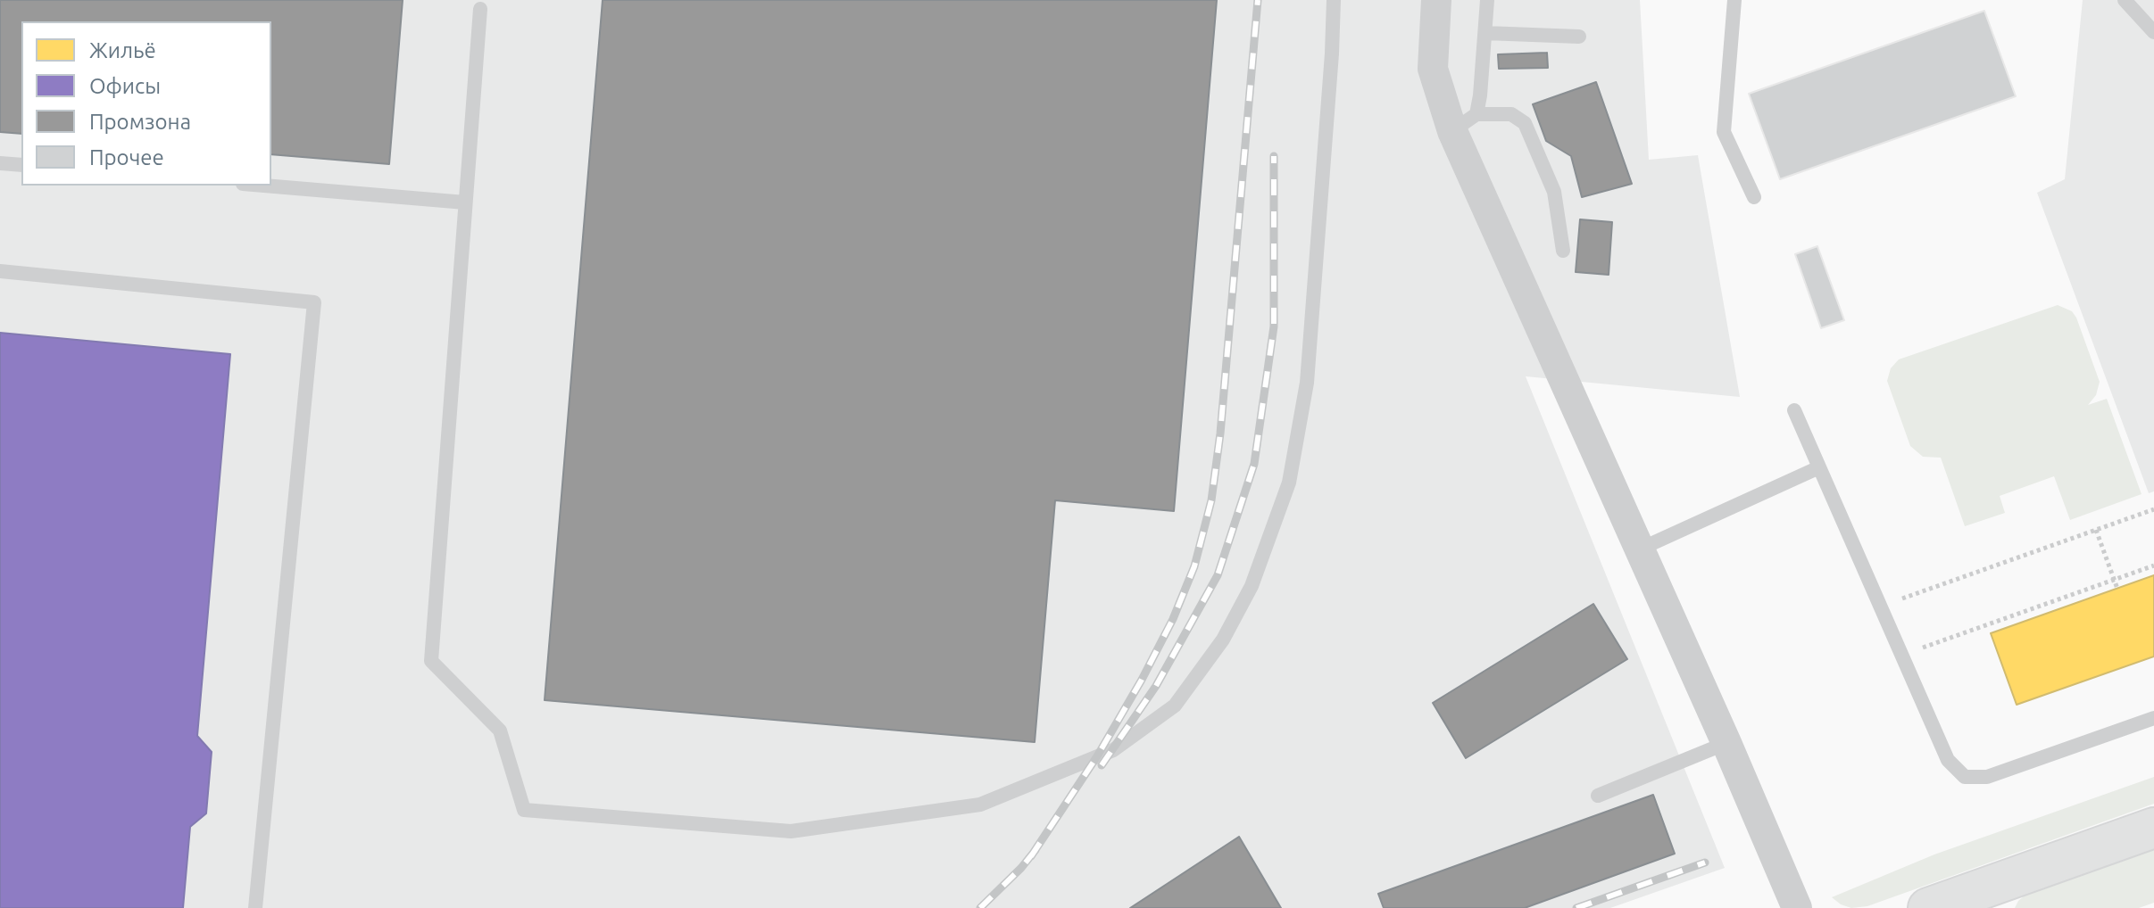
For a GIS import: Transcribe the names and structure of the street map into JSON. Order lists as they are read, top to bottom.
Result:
{
  "legend": [
    "Жильё",
    "Офисы",
    "Промзона",
    "Прочее"
  ]
}
